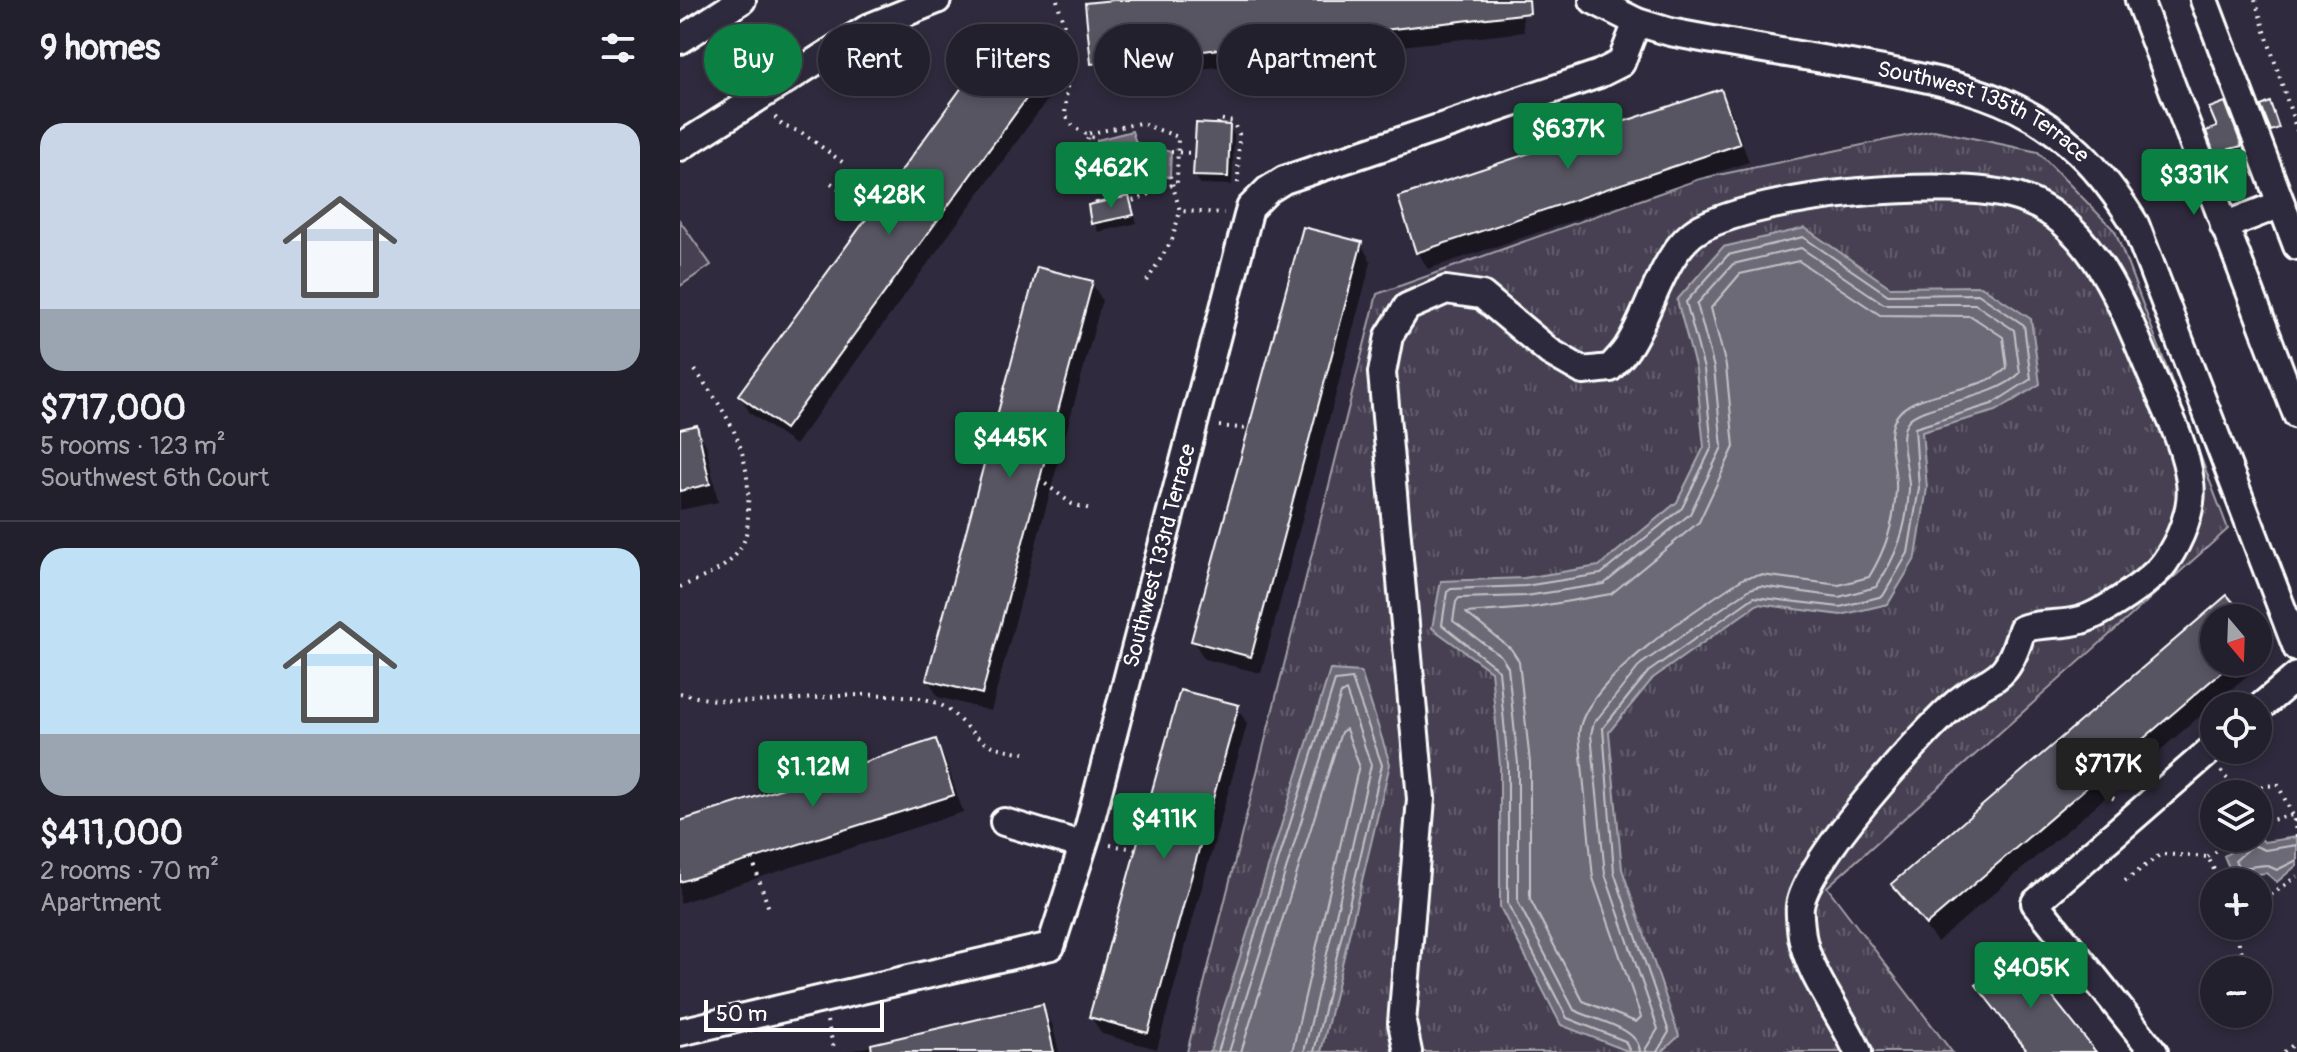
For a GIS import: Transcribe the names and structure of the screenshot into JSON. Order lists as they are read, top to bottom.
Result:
{
  "streets": {
    "street": ["Southwest 135th Terrace", "Southwest 133rd Terrace"]
  },
  "scale_bar": "50 m",
  "north": "bottom",
  "page": {
    "heading": "9 homes",
    "chip": [
      "Buy",
      "Rent",
      "Filters",
      "New",
      "Apartment"
    ],
    "list": [
      {
        "name": "$717,000",
        "note": "5 rooms · 123 m² · Southwest 6th Court"
      },
      {
        "name": "$411,000",
        "note": "2 rooms · 70 m² · Apartment"
      }
    ],
    "price": [
      "$637K",
      "$462K",
      "$331K",
      "$428K",
      "$445K",
      "$717K",
      "$1.12M",
      "$411K",
      "$405K"
    ],
    "map_buttons": ["+", "−"],
    "scale": "50 m"
  }
}
